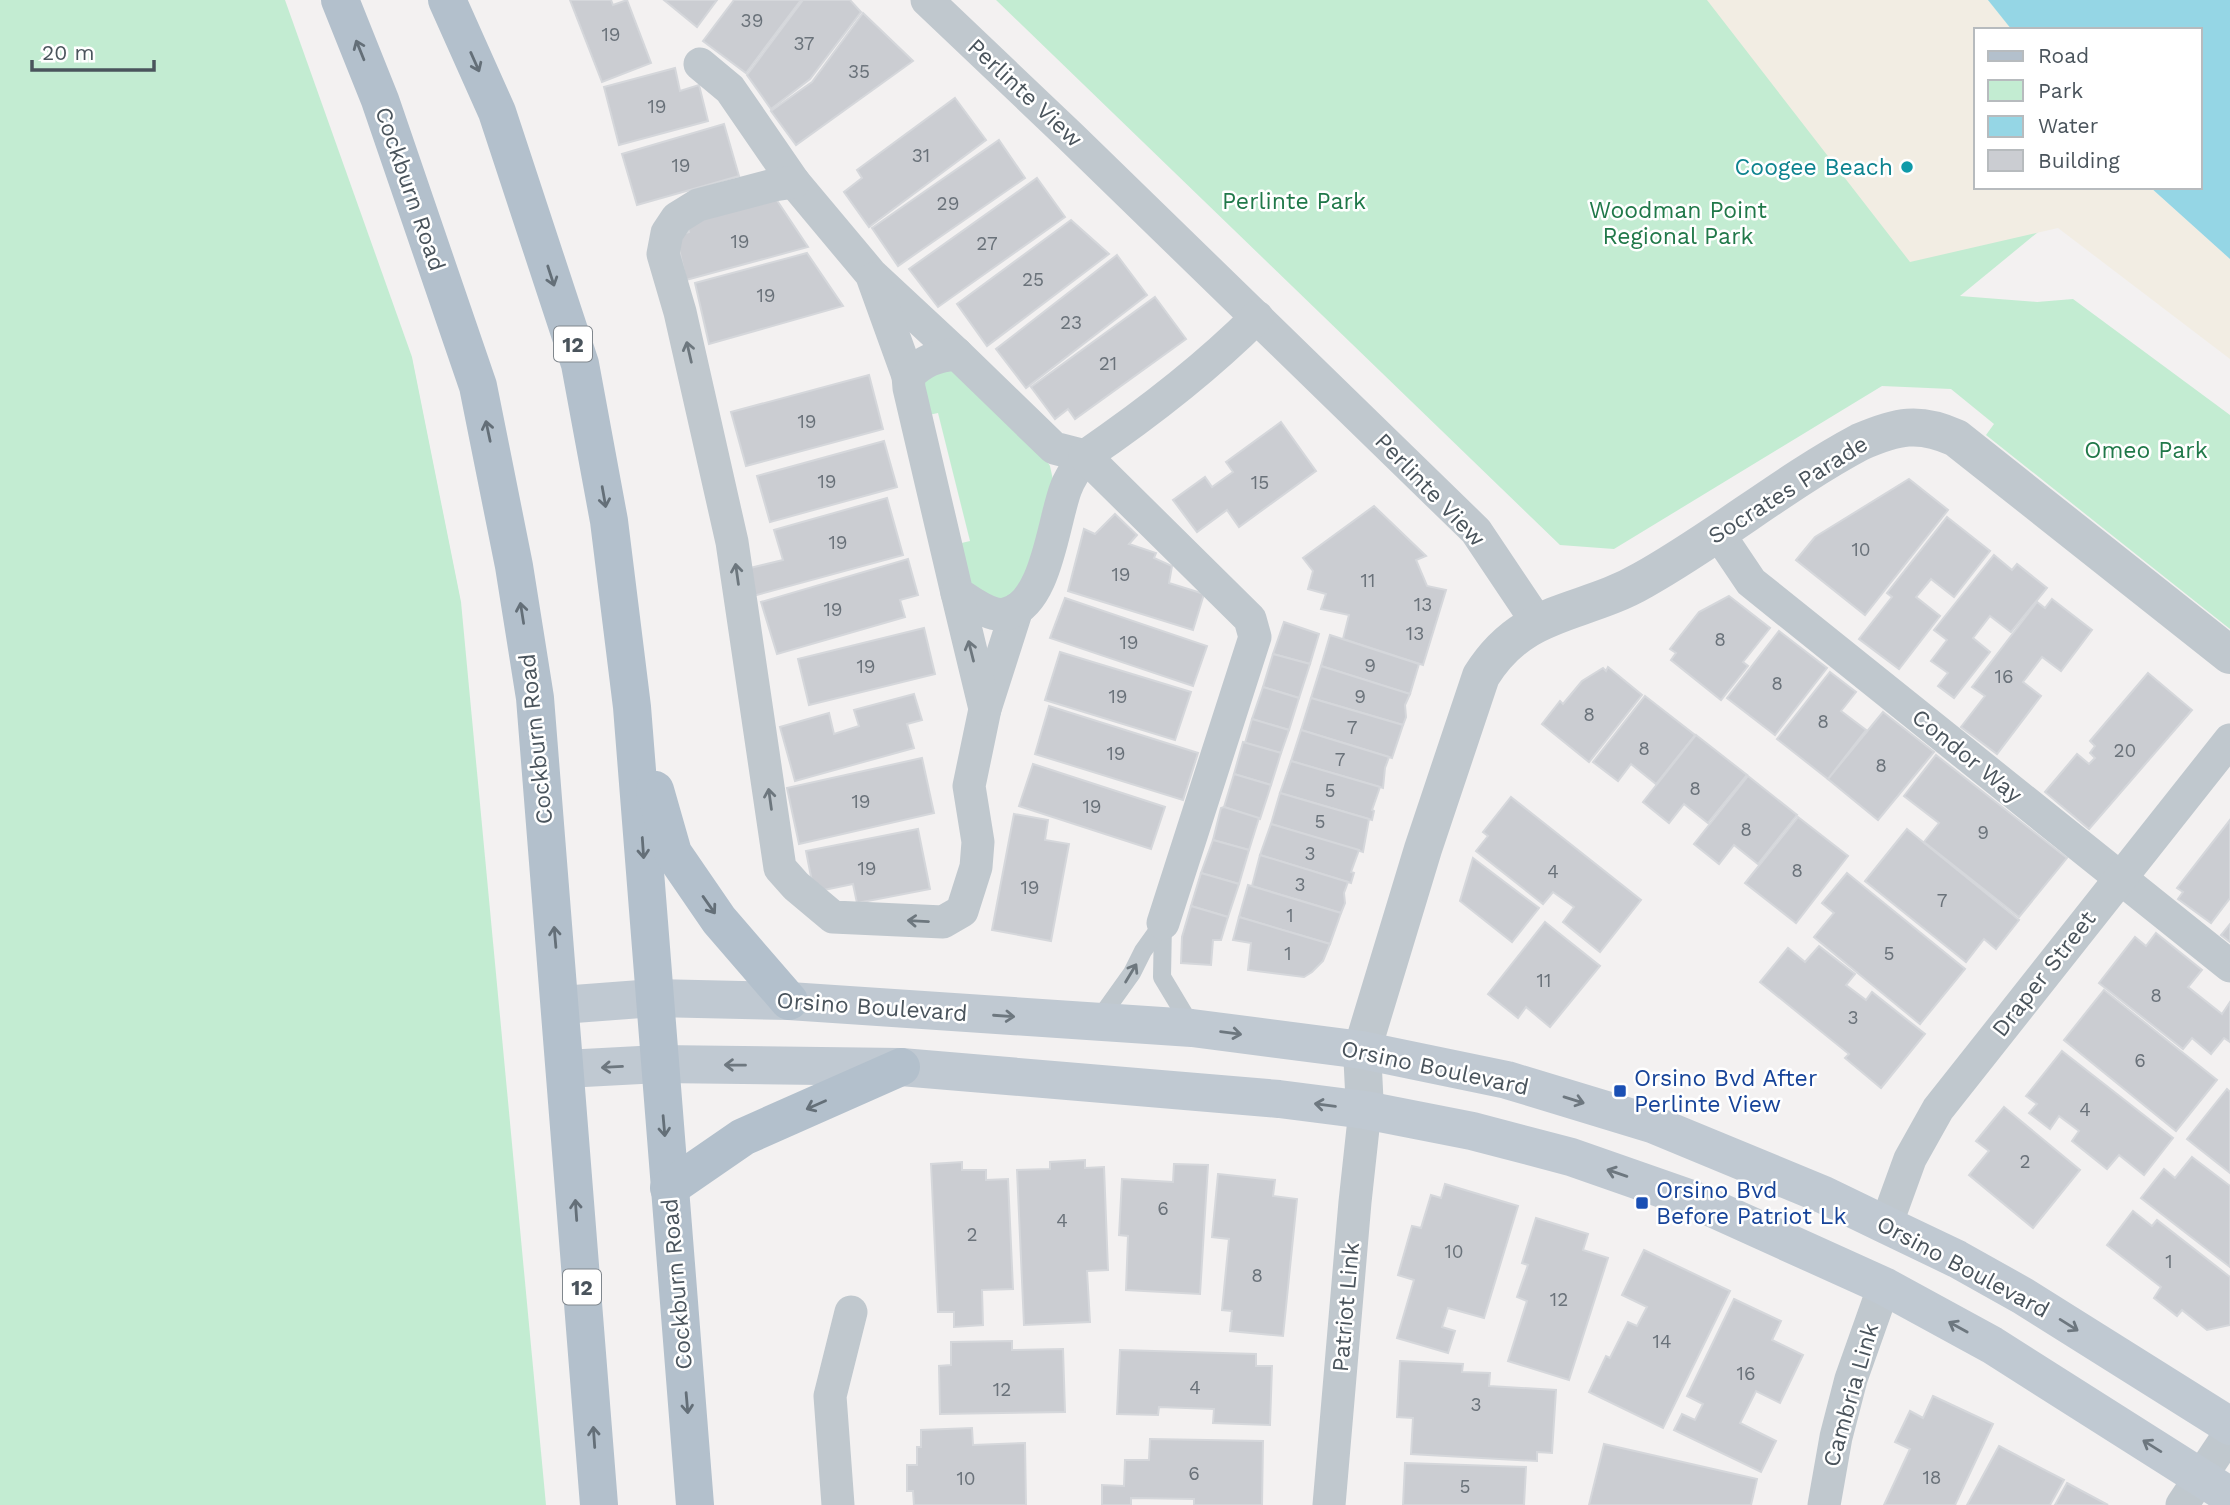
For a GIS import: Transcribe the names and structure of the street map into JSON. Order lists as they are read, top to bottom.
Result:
{
  "streets": {
    "main road": ["Cockburn Road", "12", "Orsino Boulevard"],
    "street": [
      "Perlinte View",
      "Socrates Parade",
      "Condor Way",
      "Draper Street",
      "Patriot Link",
      "Cambria Link"
    ]
  },
  "crossings": [
    ["Perlinte View", "Socrates Parade"],
    ["Cockburn Road", "Orsino Boulevard"],
    ["Socrates Parade", "Condor Way"],
    ["Condor Way", "Draper Street"],
    ["Draper Street", "Orsino Boulevard"]
  ],
  "parks": ["Perlinte Park", "Woodman Point Regional Park", "Omeo Park"],
  "places": {
    "other": ["Coogee Beach"],
    "transit": ["Orsino Bvd After Perlinte View", "Orsino Bvd Before Patriot Lk"]
  },
  "house_numbers": [
    "39",
    "19",
    "37",
    "35",
    "19",
    "31",
    "19",
    "29",
    "19",
    "27",
    "25",
    "19",
    "23",
    "21",
    "19",
    "19",
    "15",
    "19",
    "10",
    "19",
    "11",
    "13",
    "19",
    "13",
    "8",
    "19",
    "9",
    "19",
    "16",
    "8",
    "19",
    "9",
    "8",
    "8",
    "7",
    "8",
    "20",
    "19",
    "7",
    "8",
    "8",
    "5",
    "19",
    "19",
    "5",
    "8",
    "9",
    "3",
    "19",
    "8",
    "4",
    "3",
    "19",
    "7",
    "1",
    "1",
    "5",
    "11",
    "8",
    "3",
    "6",
    "4",
    "2",
    "6",
    "4",
    "2",
    "10",
    "1",
    "8",
    "12",
    "14",
    "16",
    "4",
    "12",
    "3",
    "6",
    "18",
    "10",
    "5"
  ],
  "legend": [
    "Road",
    "Park",
    "Water",
    "Building"
  ],
  "scale_bar": "20 m"
}
